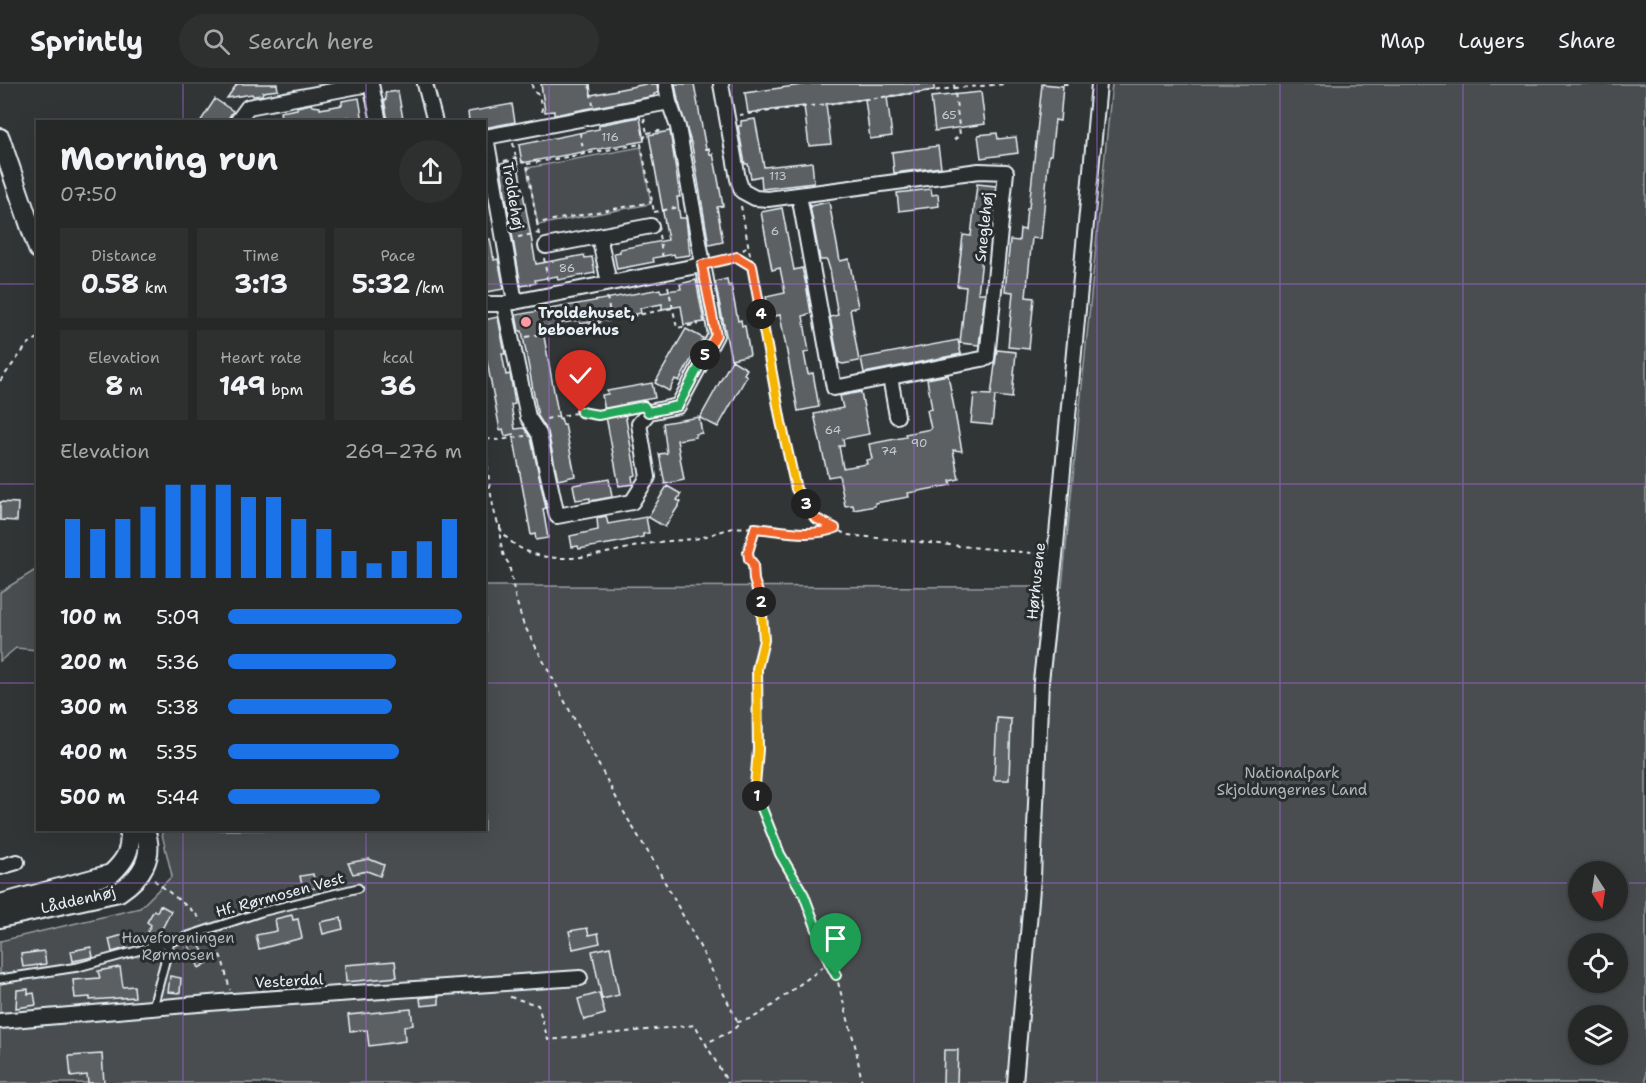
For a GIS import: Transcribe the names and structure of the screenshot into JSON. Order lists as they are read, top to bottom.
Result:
{
  "streets": {
    "street": [
      "Troldehøj",
      "Sneglehøj",
      "Hørhusene",
      "Låddenhøj",
      "Vesterdal"
    ],
    "lane": ["Hf. Rørmosen Vest"]
  },
  "parks": ["Nationalpark Skjoldungernes Land", "Haveforeningen Rørmosen"],
  "places": ["Troldehuset, beboerhus"],
  "house_numbers": [
    "65",
    "116",
    "113",
    "6",
    "86",
    "64",
    "90",
    "74"
  ],
  "north": "bottom",
  "page": {
    "header": "Sprintly",
    "search": "Search here",
    "nav": ["Map", "Layers", "Share"],
    "heading": ["Morning run", "07:50"],
    "stats": [
      ["Distance", "0.58 km"],
      ["Time", "3:13"],
      ["Pace", "5:32 /km"],
      ["Elevation", "8 m"],
      ["Heart rate", "149 bpm"],
      ["kcal", "36"]
    ],
    "pins": [
      "4",
      "5",
      "3",
      "2",
      "1"
    ],
    "chart": ["Elevation", "269–276 m"],
    "list": [
      {
        "name": "100 m",
        "note": "5:09"
      },
      {
        "name": "200 m",
        "note": "5:36"
      },
      {
        "name": "300 m",
        "note": "5:38"
      },
      {
        "name": "400 m",
        "note": "5:35"
      },
      {
        "name": "500 m",
        "note": "5:44"
      }
    ]
  }
}
